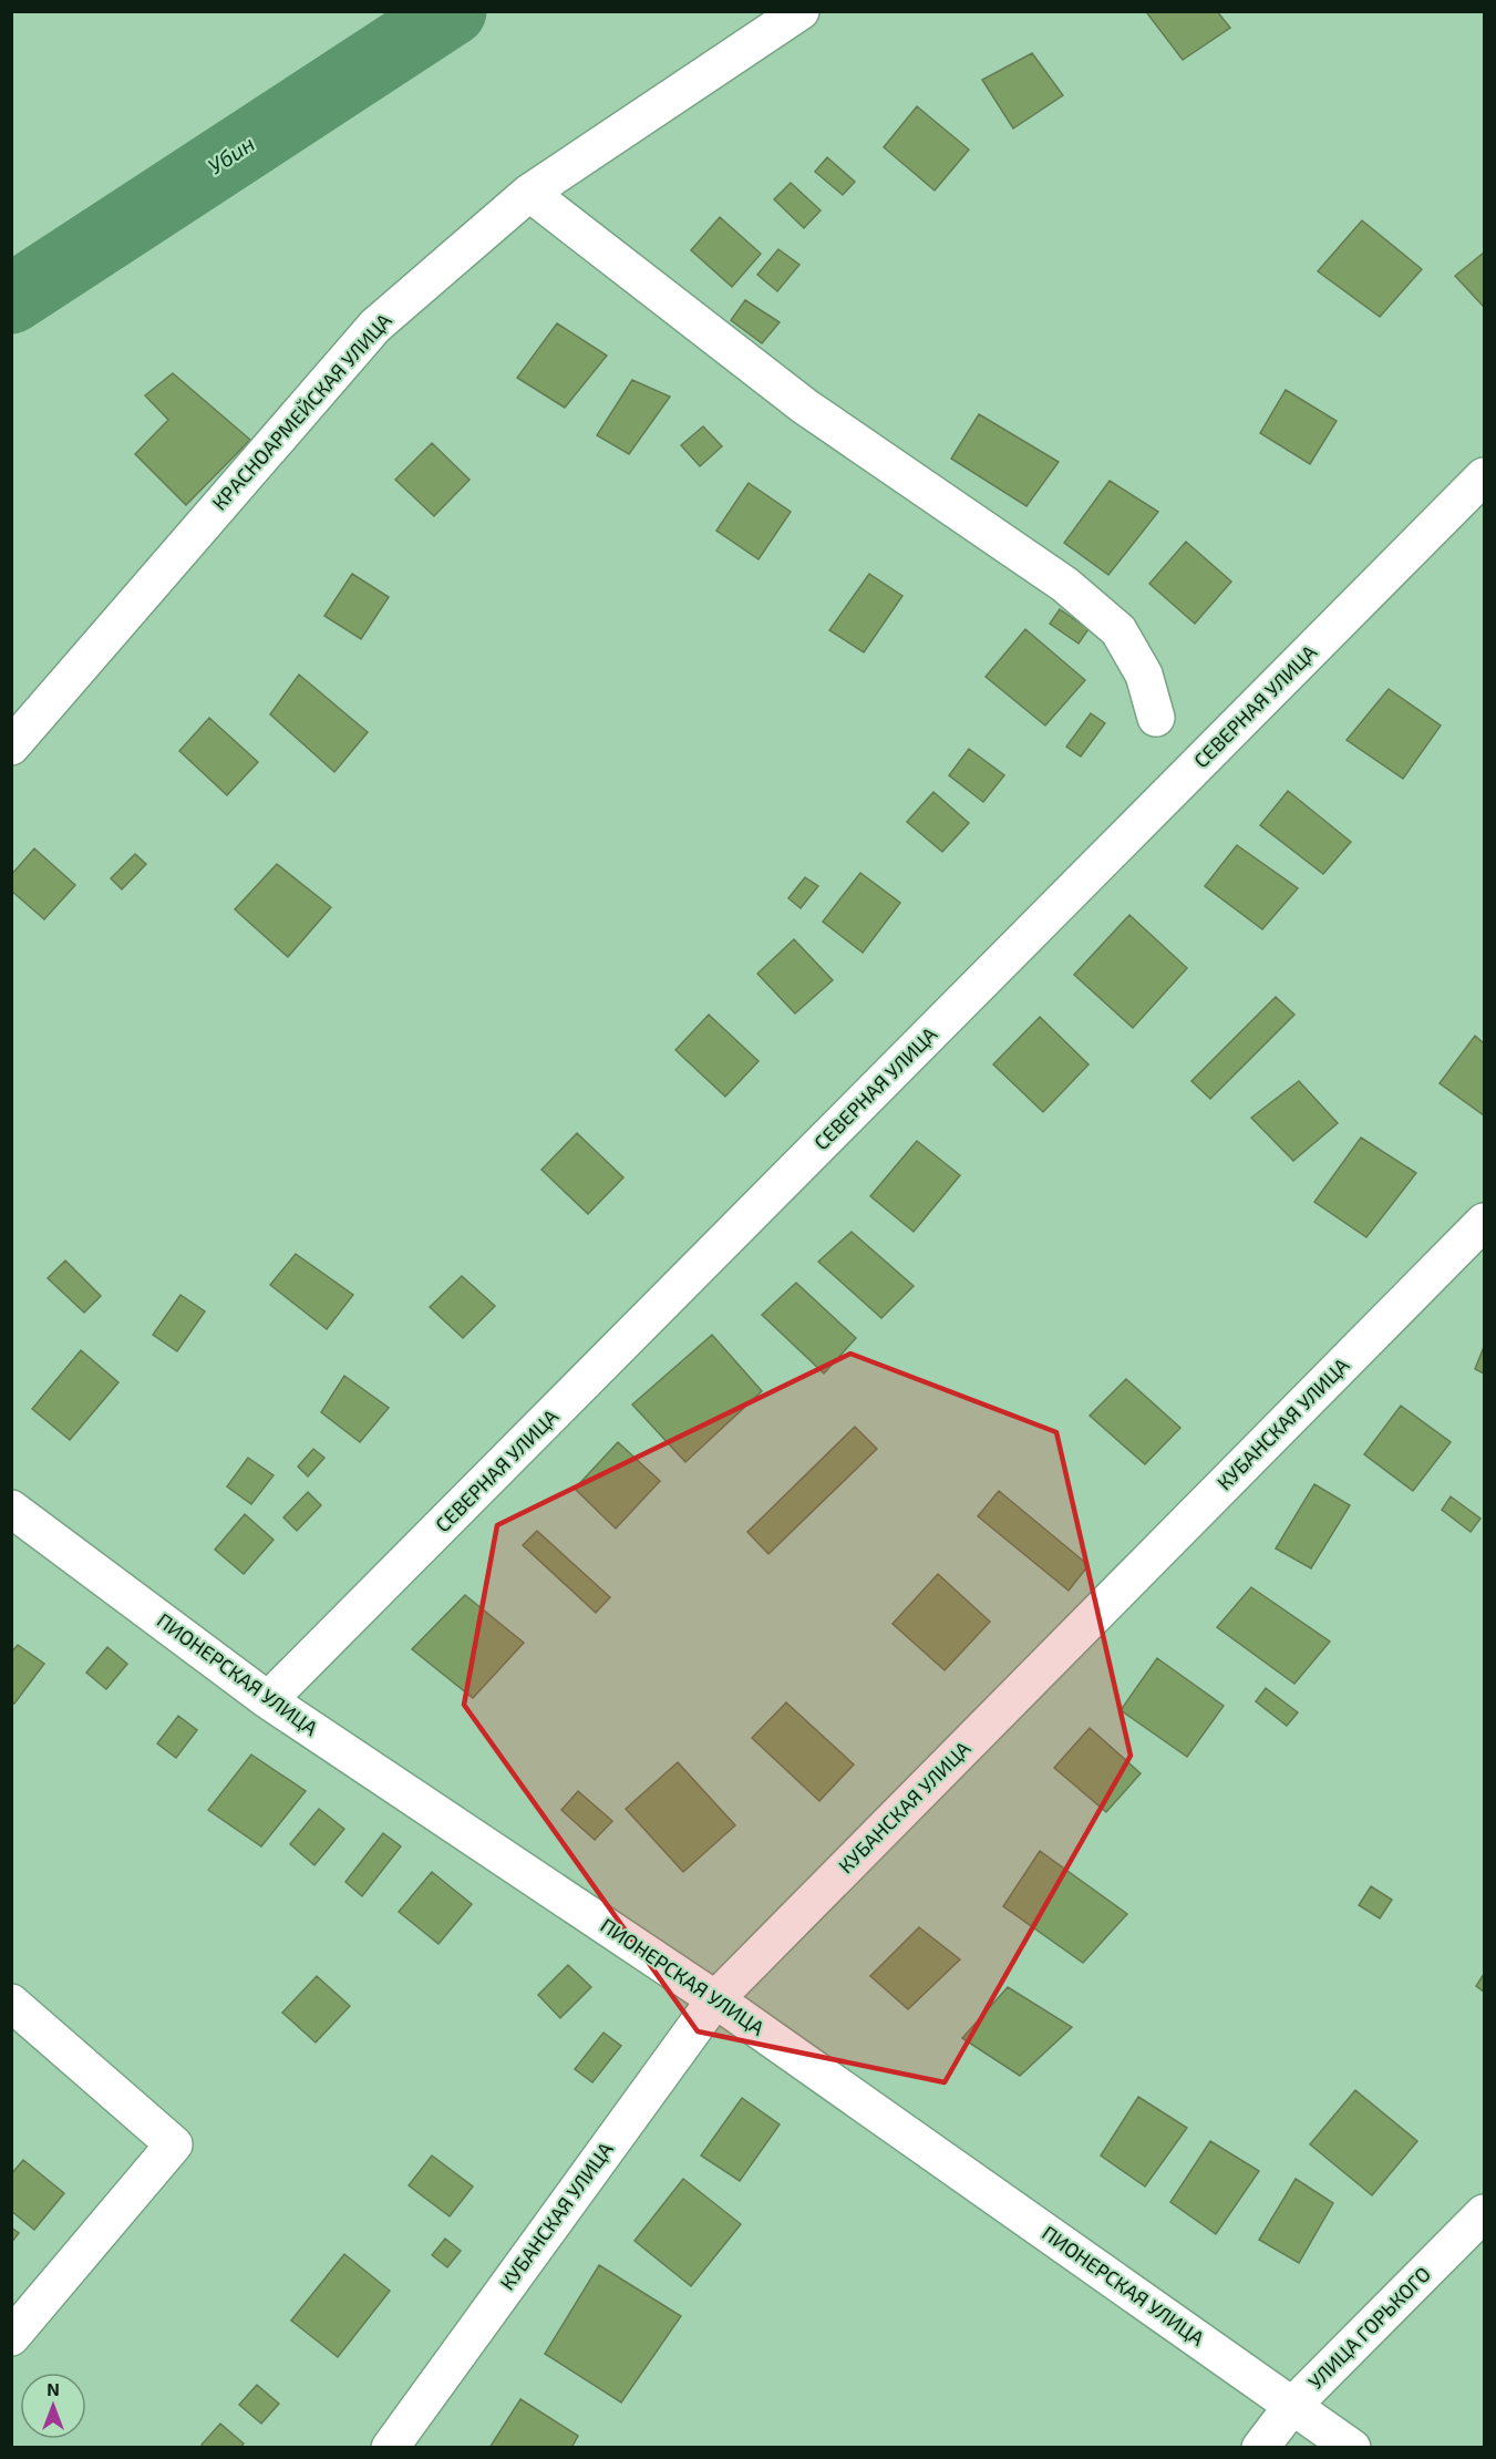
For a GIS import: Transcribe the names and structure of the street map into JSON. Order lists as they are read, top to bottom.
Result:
{
  "streets": {
    "street": [
      "КРАСНОАРМЕЙСКАЯ УЛИЦА",
      "СЕВЕРНАЯ УЛИЦА",
      "КУБАНСКАЯ УЛИЦА",
      "ПИОНЕРСКАЯ УЛИЦА",
      "УЛИЦА ГОРЬКОГО"
    ]
  },
  "crossings": [
    ["СЕВЕРНАЯ УЛИЦА", "ПИОНЕРСКАЯ УЛИЦА"],
    ["КУБАНСКАЯ УЛИЦА", "ПИОНЕРСКАЯ УЛИЦА"],
    ["ПИОНЕРСКАЯ УЛИЦА", "УЛИЦА ГОРЬКОГО"]
  ],
  "water": ["Убин"],
  "north": "top"
}
